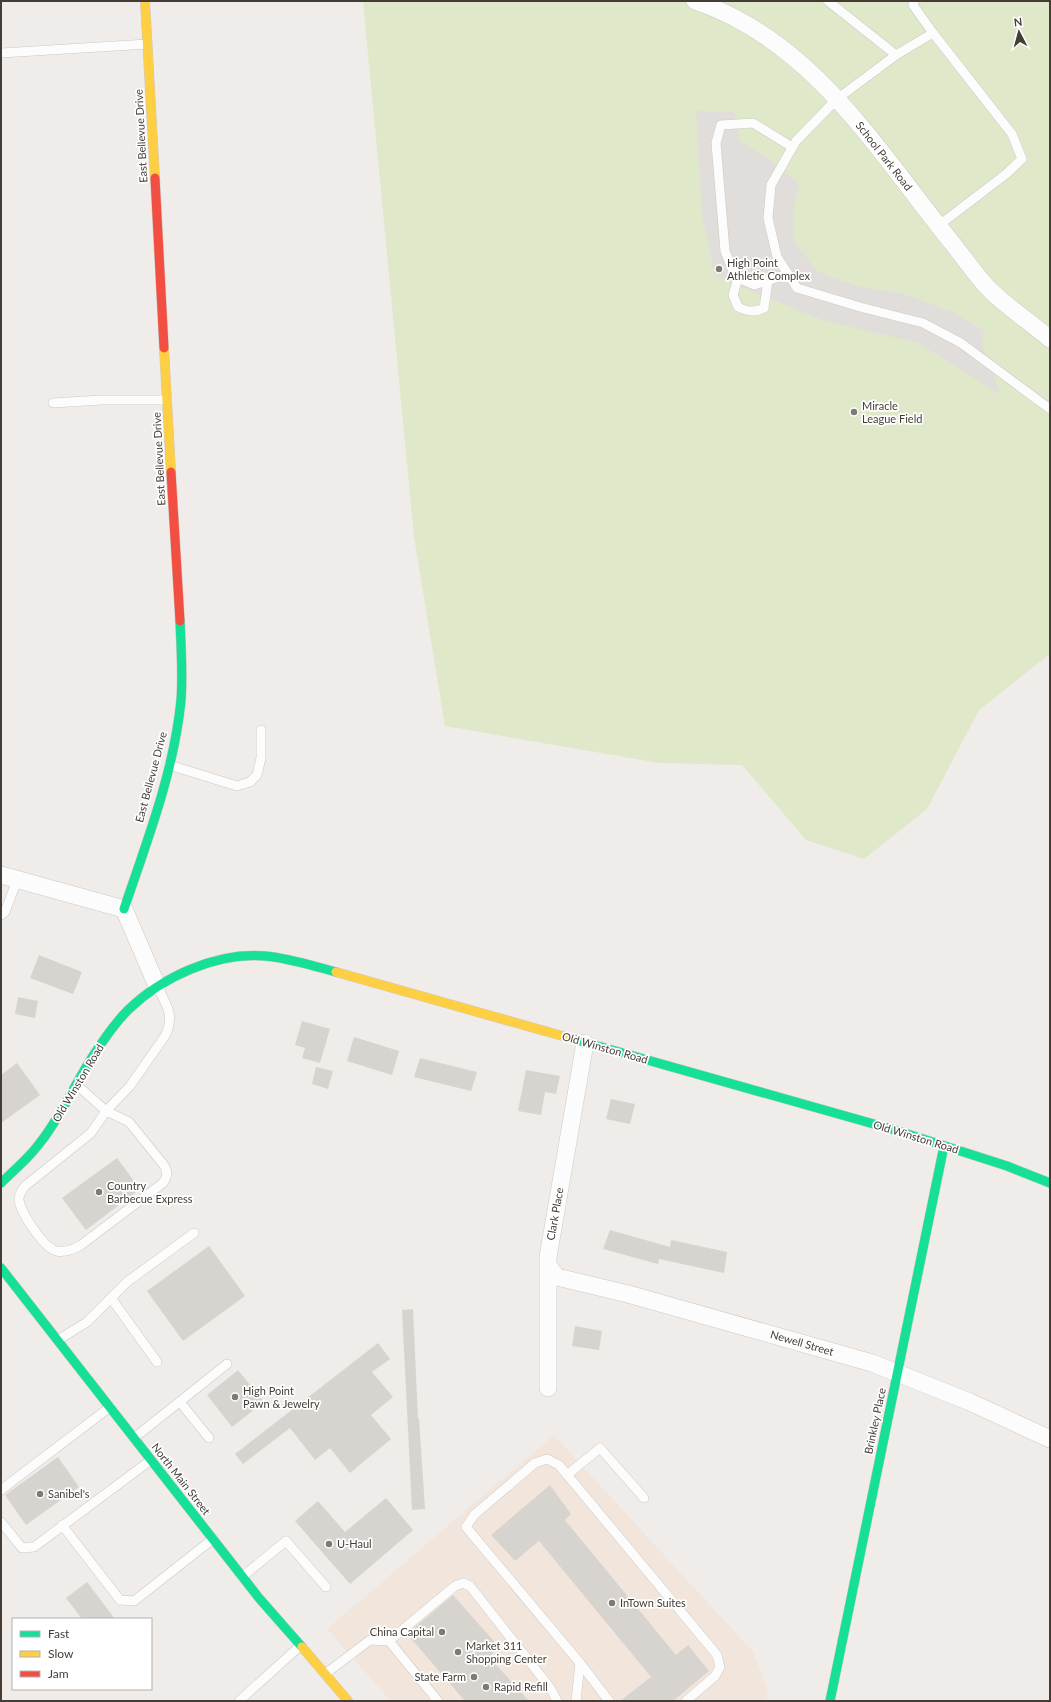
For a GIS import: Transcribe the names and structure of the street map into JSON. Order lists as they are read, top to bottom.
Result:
{
  "streets": {
    "street": [
      "East Bellevue Drive",
      "School Park Road",
      "Old Winston Road",
      "Clark Place",
      "Newell Street",
      "Brinkley Place",
      "North Main Street"
    ]
  },
  "crossings": [
    ["Old Winston Road", "Clark Place"],
    ["Old Winston Road", "Brinkley Place"],
    ["Clark Place", "Newell Street"],
    ["Newell Street", "Brinkley Place"]
  ],
  "places": [
    "High Point Athletic Complex",
    "Miracle League Field",
    "Country Barbecue Express",
    "High Point Pawn & Jewelry",
    "Sanibel's",
    "U-Haul",
    "InTown Suites",
    "China Capital",
    "Market 311 Shopping Center",
    "State Farm",
    "Rapid Refill"
  ],
  "legend": ["Fast", "Slow", "Jam"],
  "north": "top"
}
